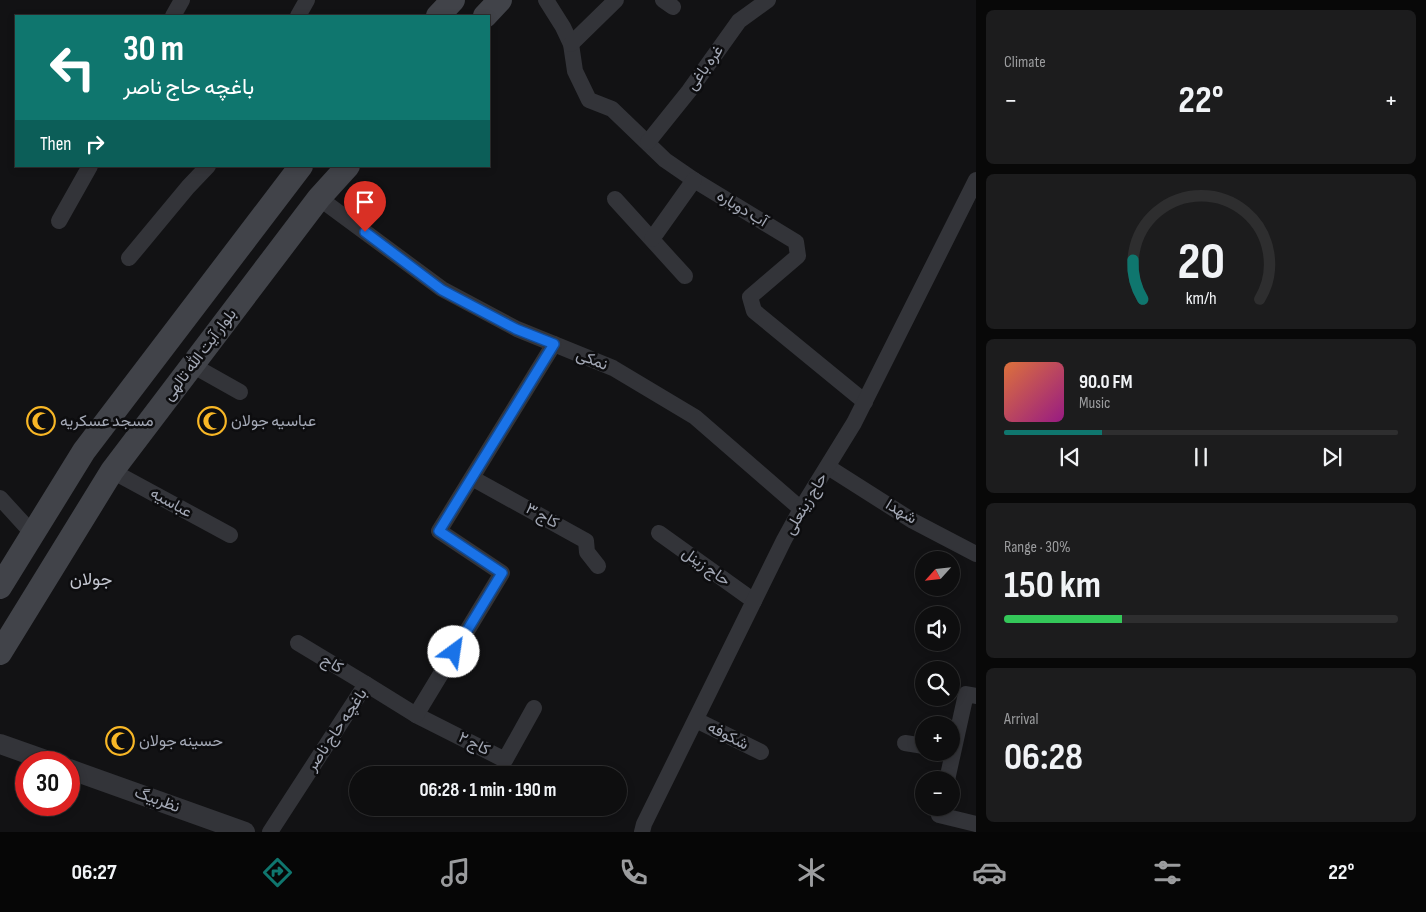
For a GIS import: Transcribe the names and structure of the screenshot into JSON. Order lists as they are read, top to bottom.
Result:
{
  "streets": {
    "main road": ["بلوار آیت الله تالهی"],
    "street": [
      "غره باغی",
      "آب دوباره",
      "نمکی",
      "عباسیه",
      "حاج زینعلی",
      "شهدا",
      "کاج ۳",
      "حاج زینل",
      "کاج",
      "باغچه حاج ناصر",
      "شکوفه",
      "کاج ۲",
      "نظربیگ"
    ]
  },
  "crossings": [
    ["غره باغی", "آب دوباره"],
    ["آب دوباره", "حاج زینعلی"],
    ["بلوار آیت الله تالهی", "نمکی"],
    ["بلوار آیت الله تالهی", "عباسیه"],
    ["نمکی", "حاج زینعلی"],
    ["حاج زینعلی", "شهدا"],
    ["حاج زینعلی", "حاج زینل"],
    ["حاج زینعلی", "شکوفه"],
    ["کاج", "باغچه حاج ناصر"],
    ["باغچه حاج ناصر", "کاج ۲"]
  ],
  "districts": ["جولان"],
  "places": {
    "mosque": ["مسجد عسکریه", "عباسیه جولان", "حسینه جولان"]
  },
  "north": "bottom left",
  "page": {
    "tile": [
      "Climate",
      ["Range · 30%", "150 km"],
      ["Arrival", "06:28"]
    ],
    "turn": ["30 m", "باغچه حاج ناصر"],
    "heat": ["−", "22°", "+"],
    "then": "Then",
    "song": ["90.0 FM", "Music"],
    "map_buttons": ["+", "−"],
    "limit": "30",
    "trip": "06:28 · 1 min · 190 m",
    "tabs": ["06:27", "22°"],
    "gauge": ["20", "km/h"]
  }
}
